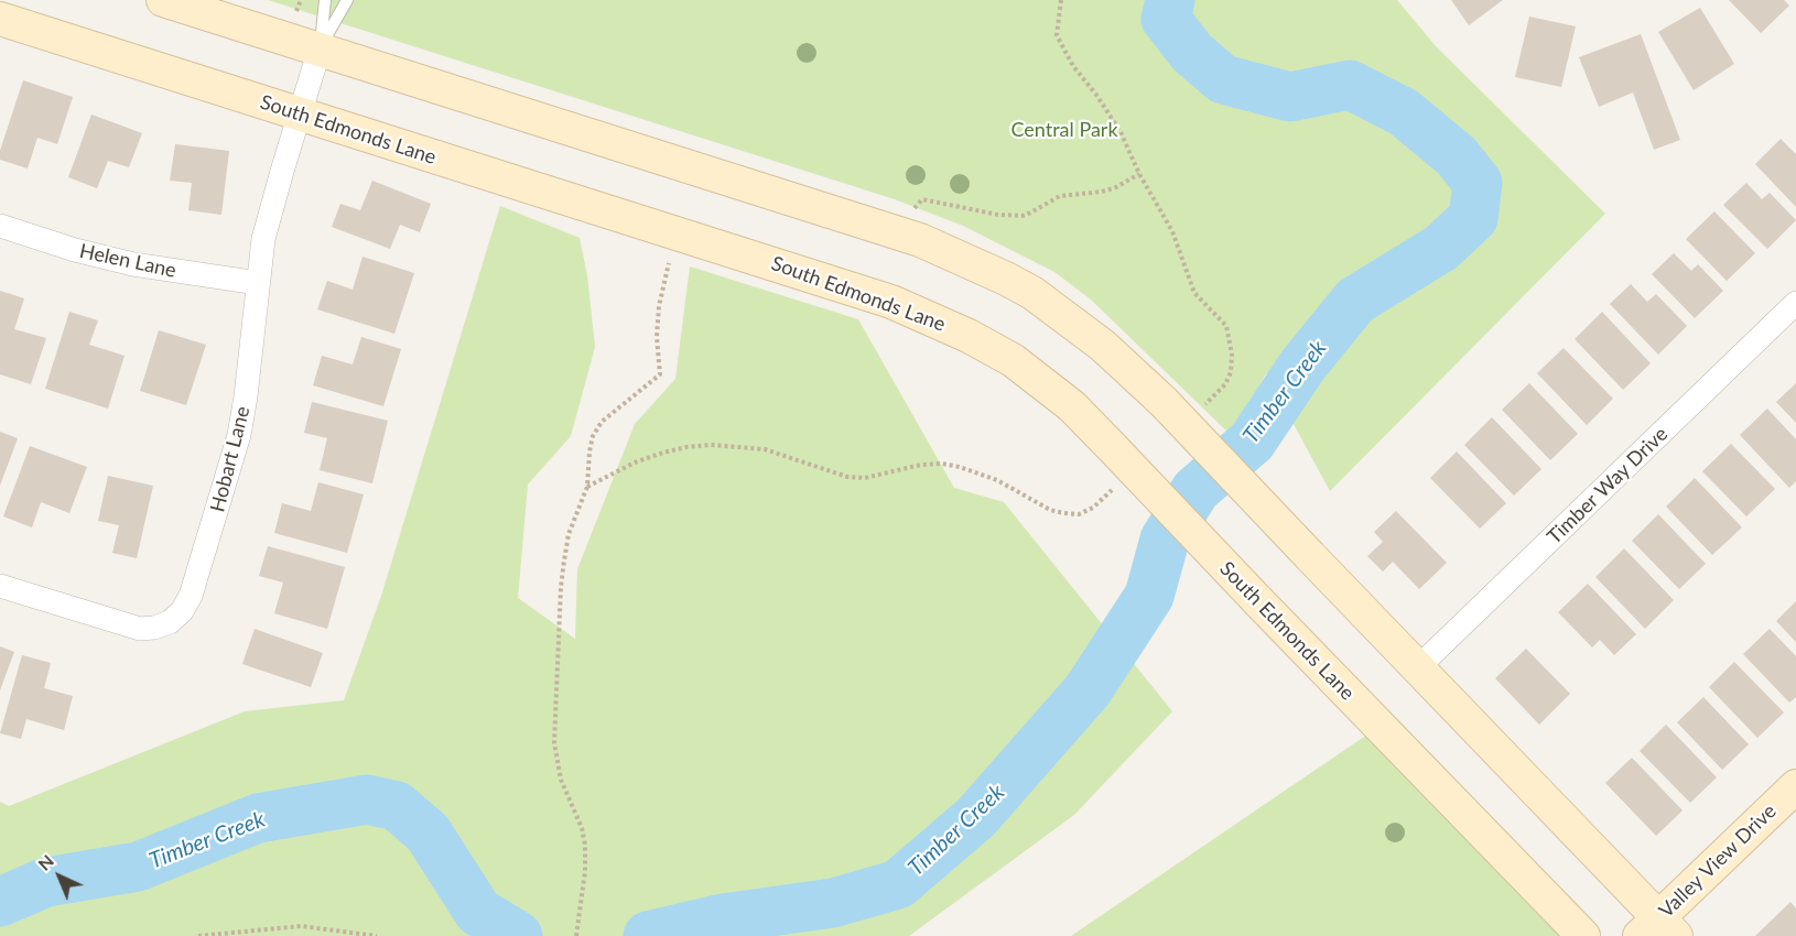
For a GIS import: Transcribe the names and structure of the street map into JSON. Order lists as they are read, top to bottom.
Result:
{
  "streets": {
    "main road": ["South Edmonds Lane", "Valley View Drive"],
    "street": ["Helen Lane", "Hobart Lane", "Timber Way Drive"]
  },
  "crossings": [
    ["South Edmonds Lane", "Hobart Lane"],
    ["Helen Lane", "Hobart Lane"]
  ],
  "water": ["Timber Creek"],
  "parks": ["Central Park"],
  "north": "top left"
}
